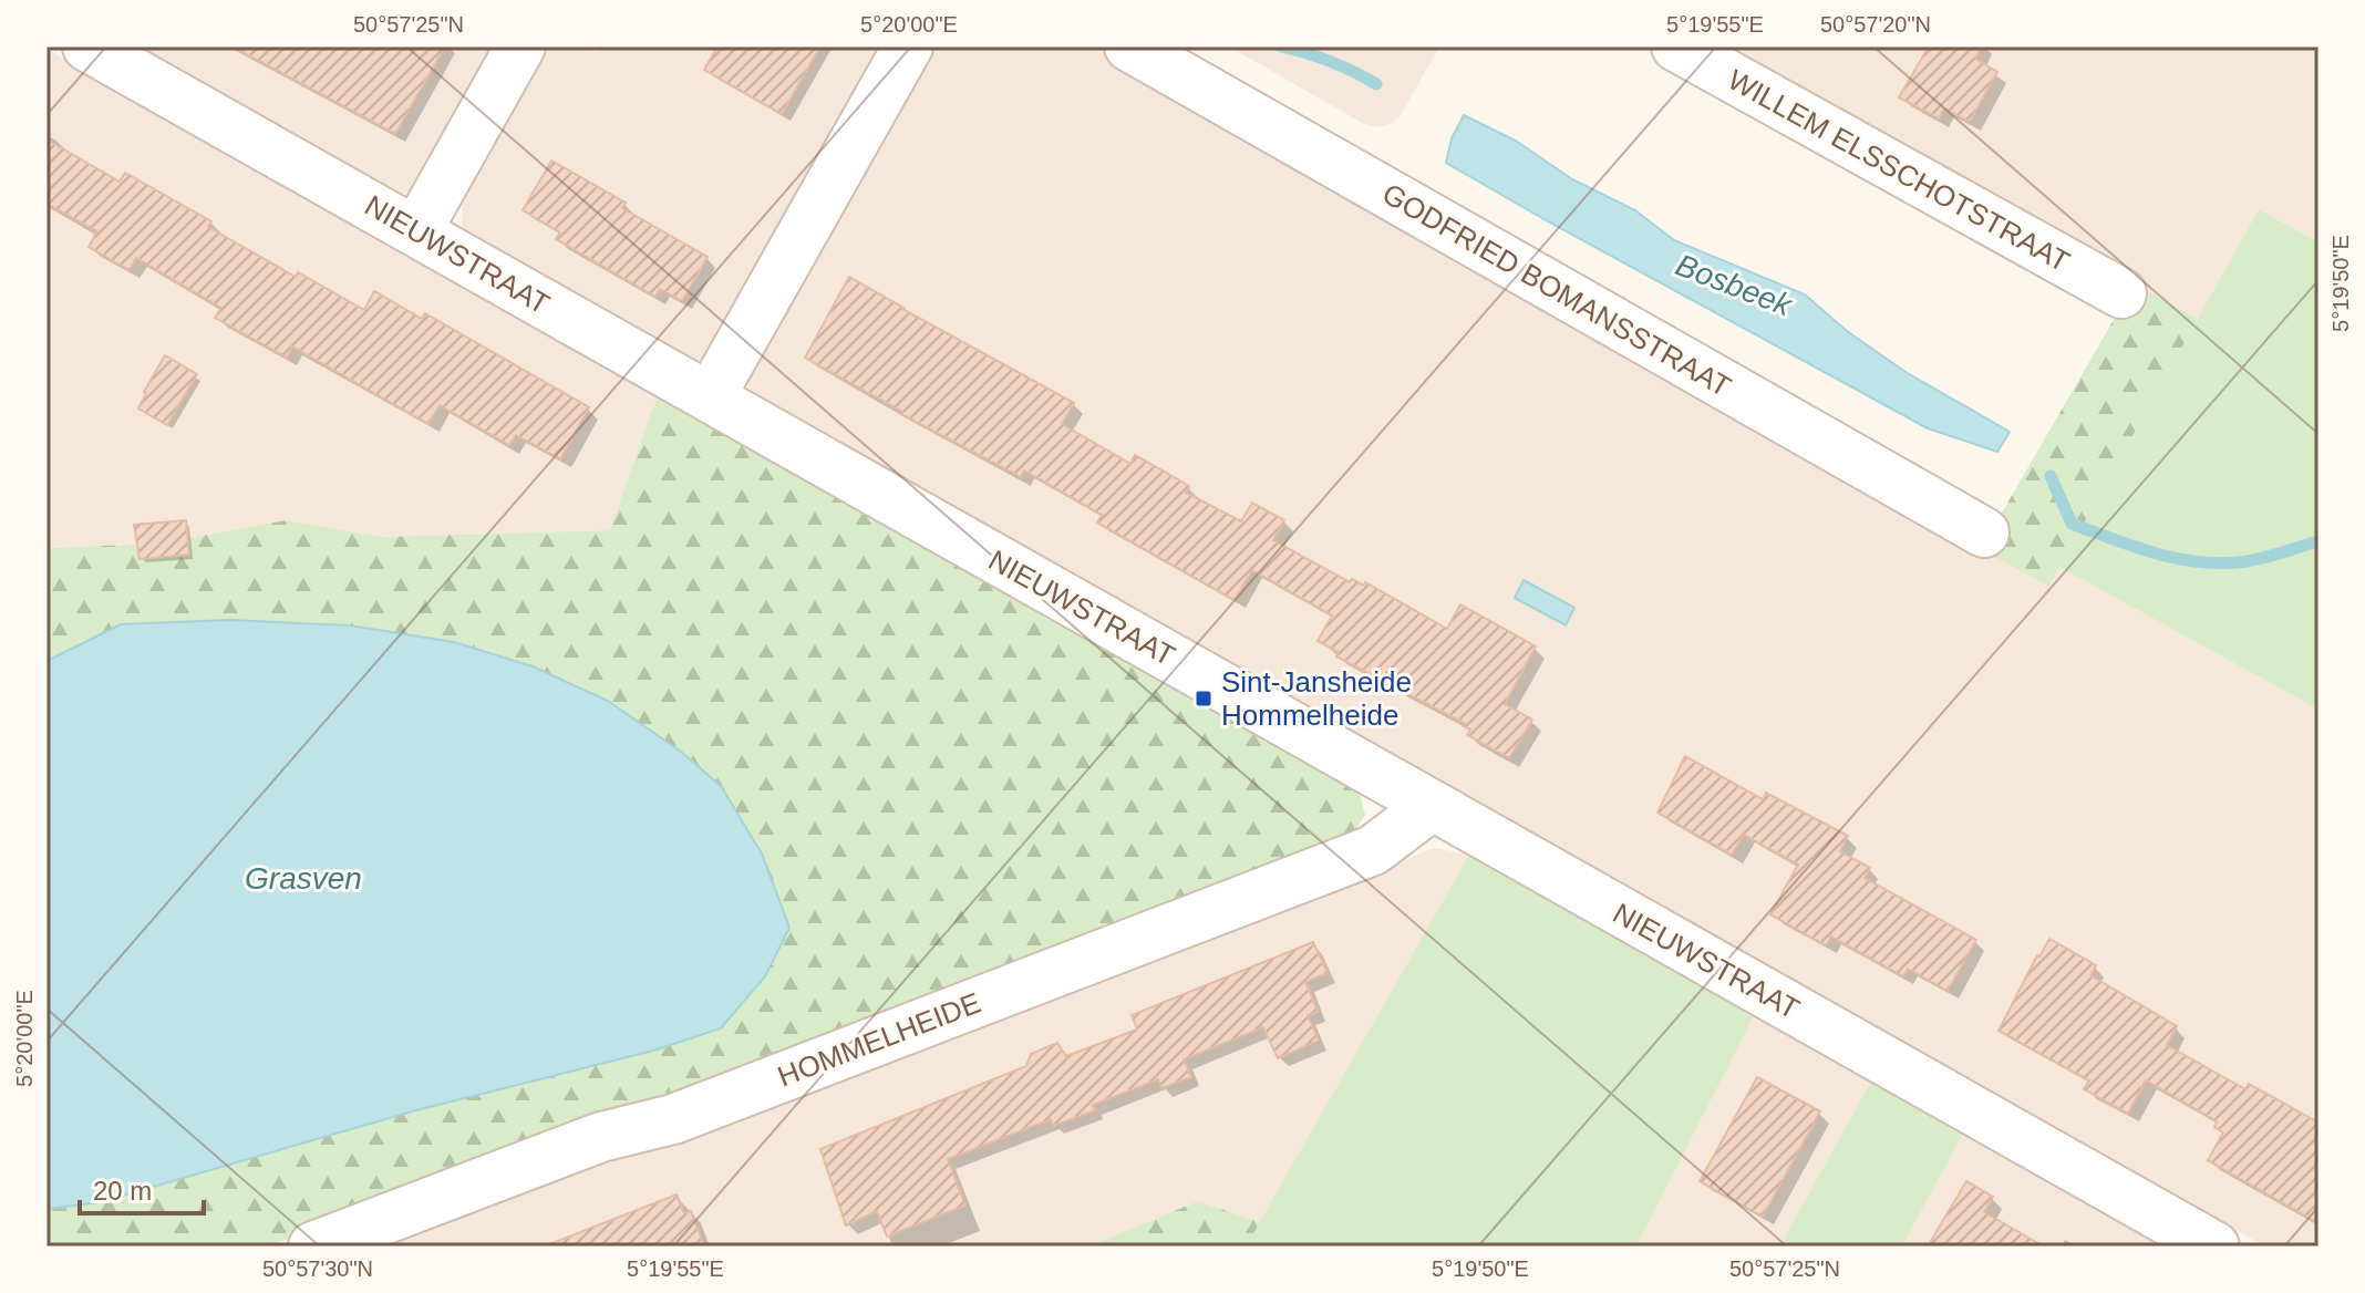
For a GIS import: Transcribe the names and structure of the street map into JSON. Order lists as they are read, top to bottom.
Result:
{
  "streets": {
    "street": [
      "WILLEM ELSSCHOTSTRAAT",
      "NIEUWSTRAAT",
      "GODFRIED BOMANSSTRAAT",
      "HOMMELHEIDE"
    ]
  },
  "crossings": [
    ["NIEUWSTRAAT", "HOMMELHEIDE"]
  ],
  "water": ["Bosbeek", "Grasven"],
  "places": {
    "transit": ["Sint-Jansheide Hommelheide"]
  },
  "scale_bar": "20 m",
  "coordinates": [
    "50°57'25\"N",
    "5°20'00\"E",
    "5°19'55\"E",
    "50°57'20\"N",
    "5°19'50\"E",
    "50°57'30\"N"
  ]
}
